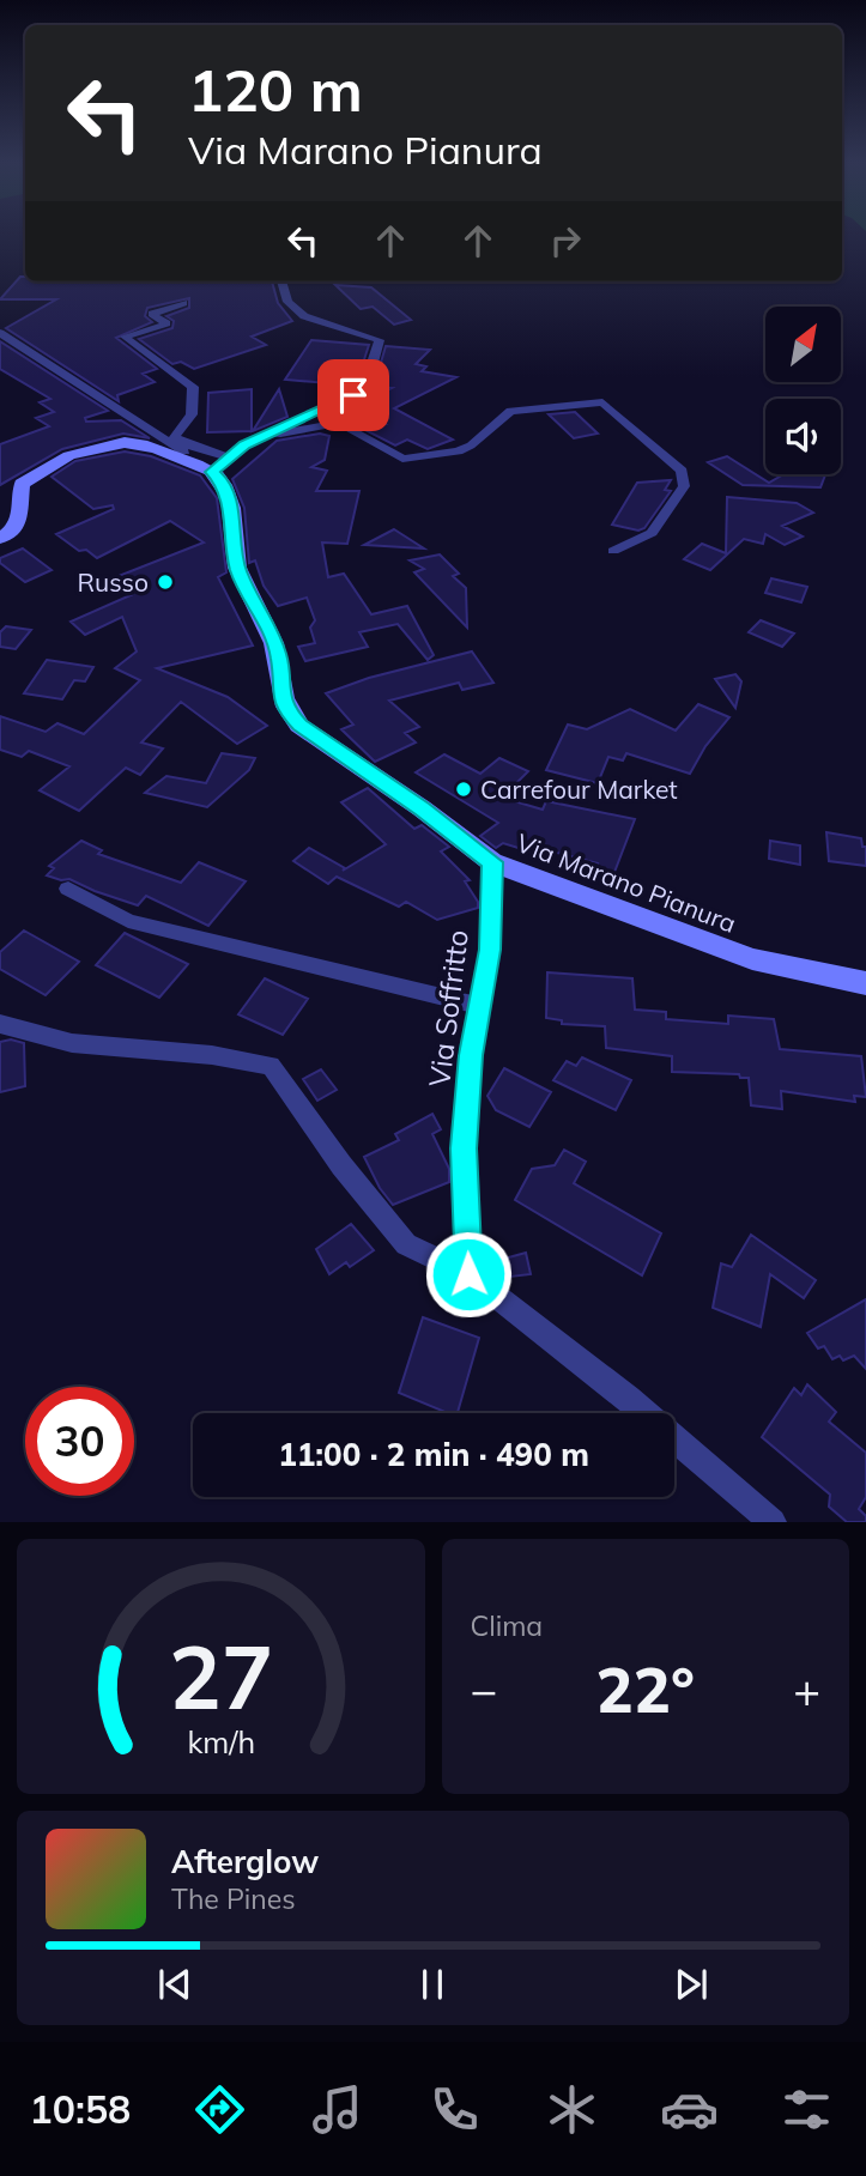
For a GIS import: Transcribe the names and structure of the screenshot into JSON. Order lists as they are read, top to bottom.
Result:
{
  "streets": {
    "street": ["Via Marano Pianura", "Via Soffritto"]
  },
  "crossings": [
    ["Via Marano Pianura", "Via Soffritto"]
  ],
  "places": ["Russo", "Carrefour Market"],
  "north": "top right",
  "page": {
    "turn": ["120 m", "Via Marano Pianura"],
    "limit": "30",
    "trip": "11:00 · 2 min · 490 m",
    "tile": "Clima",
    "heat": ["−", "22°", "+"],
    "song": ["Afterglow", "The Pines"],
    "tabs": "10:58",
    "gauge": ["27", "km/h"]
  }
}
